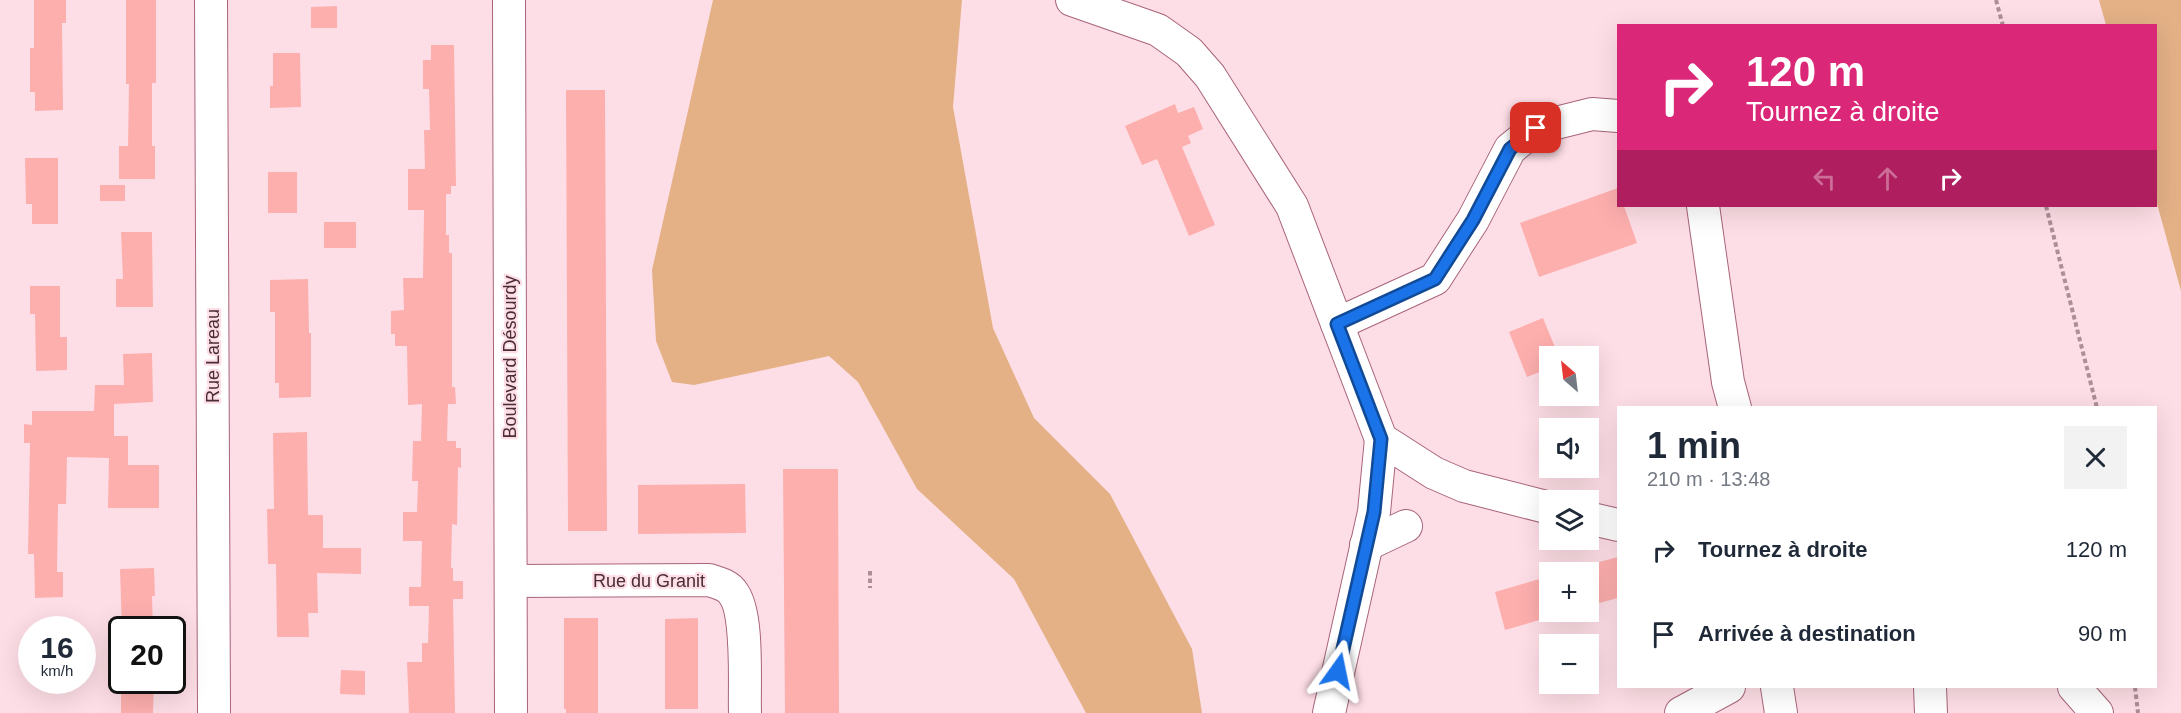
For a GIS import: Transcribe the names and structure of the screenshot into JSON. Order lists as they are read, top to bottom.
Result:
{
  "streets": {
    "street": ["Rue Lareau", "Boulevard Désourdy", "Rue du Granit"]
  },
  "crossings": [
    ["Boulevard Désourdy", "Rue du Granit"]
  ],
  "north": "top left",
  "page": {
    "turn": ["120 m", "Tournez à droite"],
    "map_buttons": ["+", "−"],
    "heading": ["1 min", "210 m · 13:48"],
    "list": [
      {
        "name": "Tournez à droite",
        "value": "120 m"
      },
      {
        "name": "Arrivée à destination",
        "value": "90 m"
      }
    ],
    "speed": "16 km/h",
    "limit": "20"
  }
}
